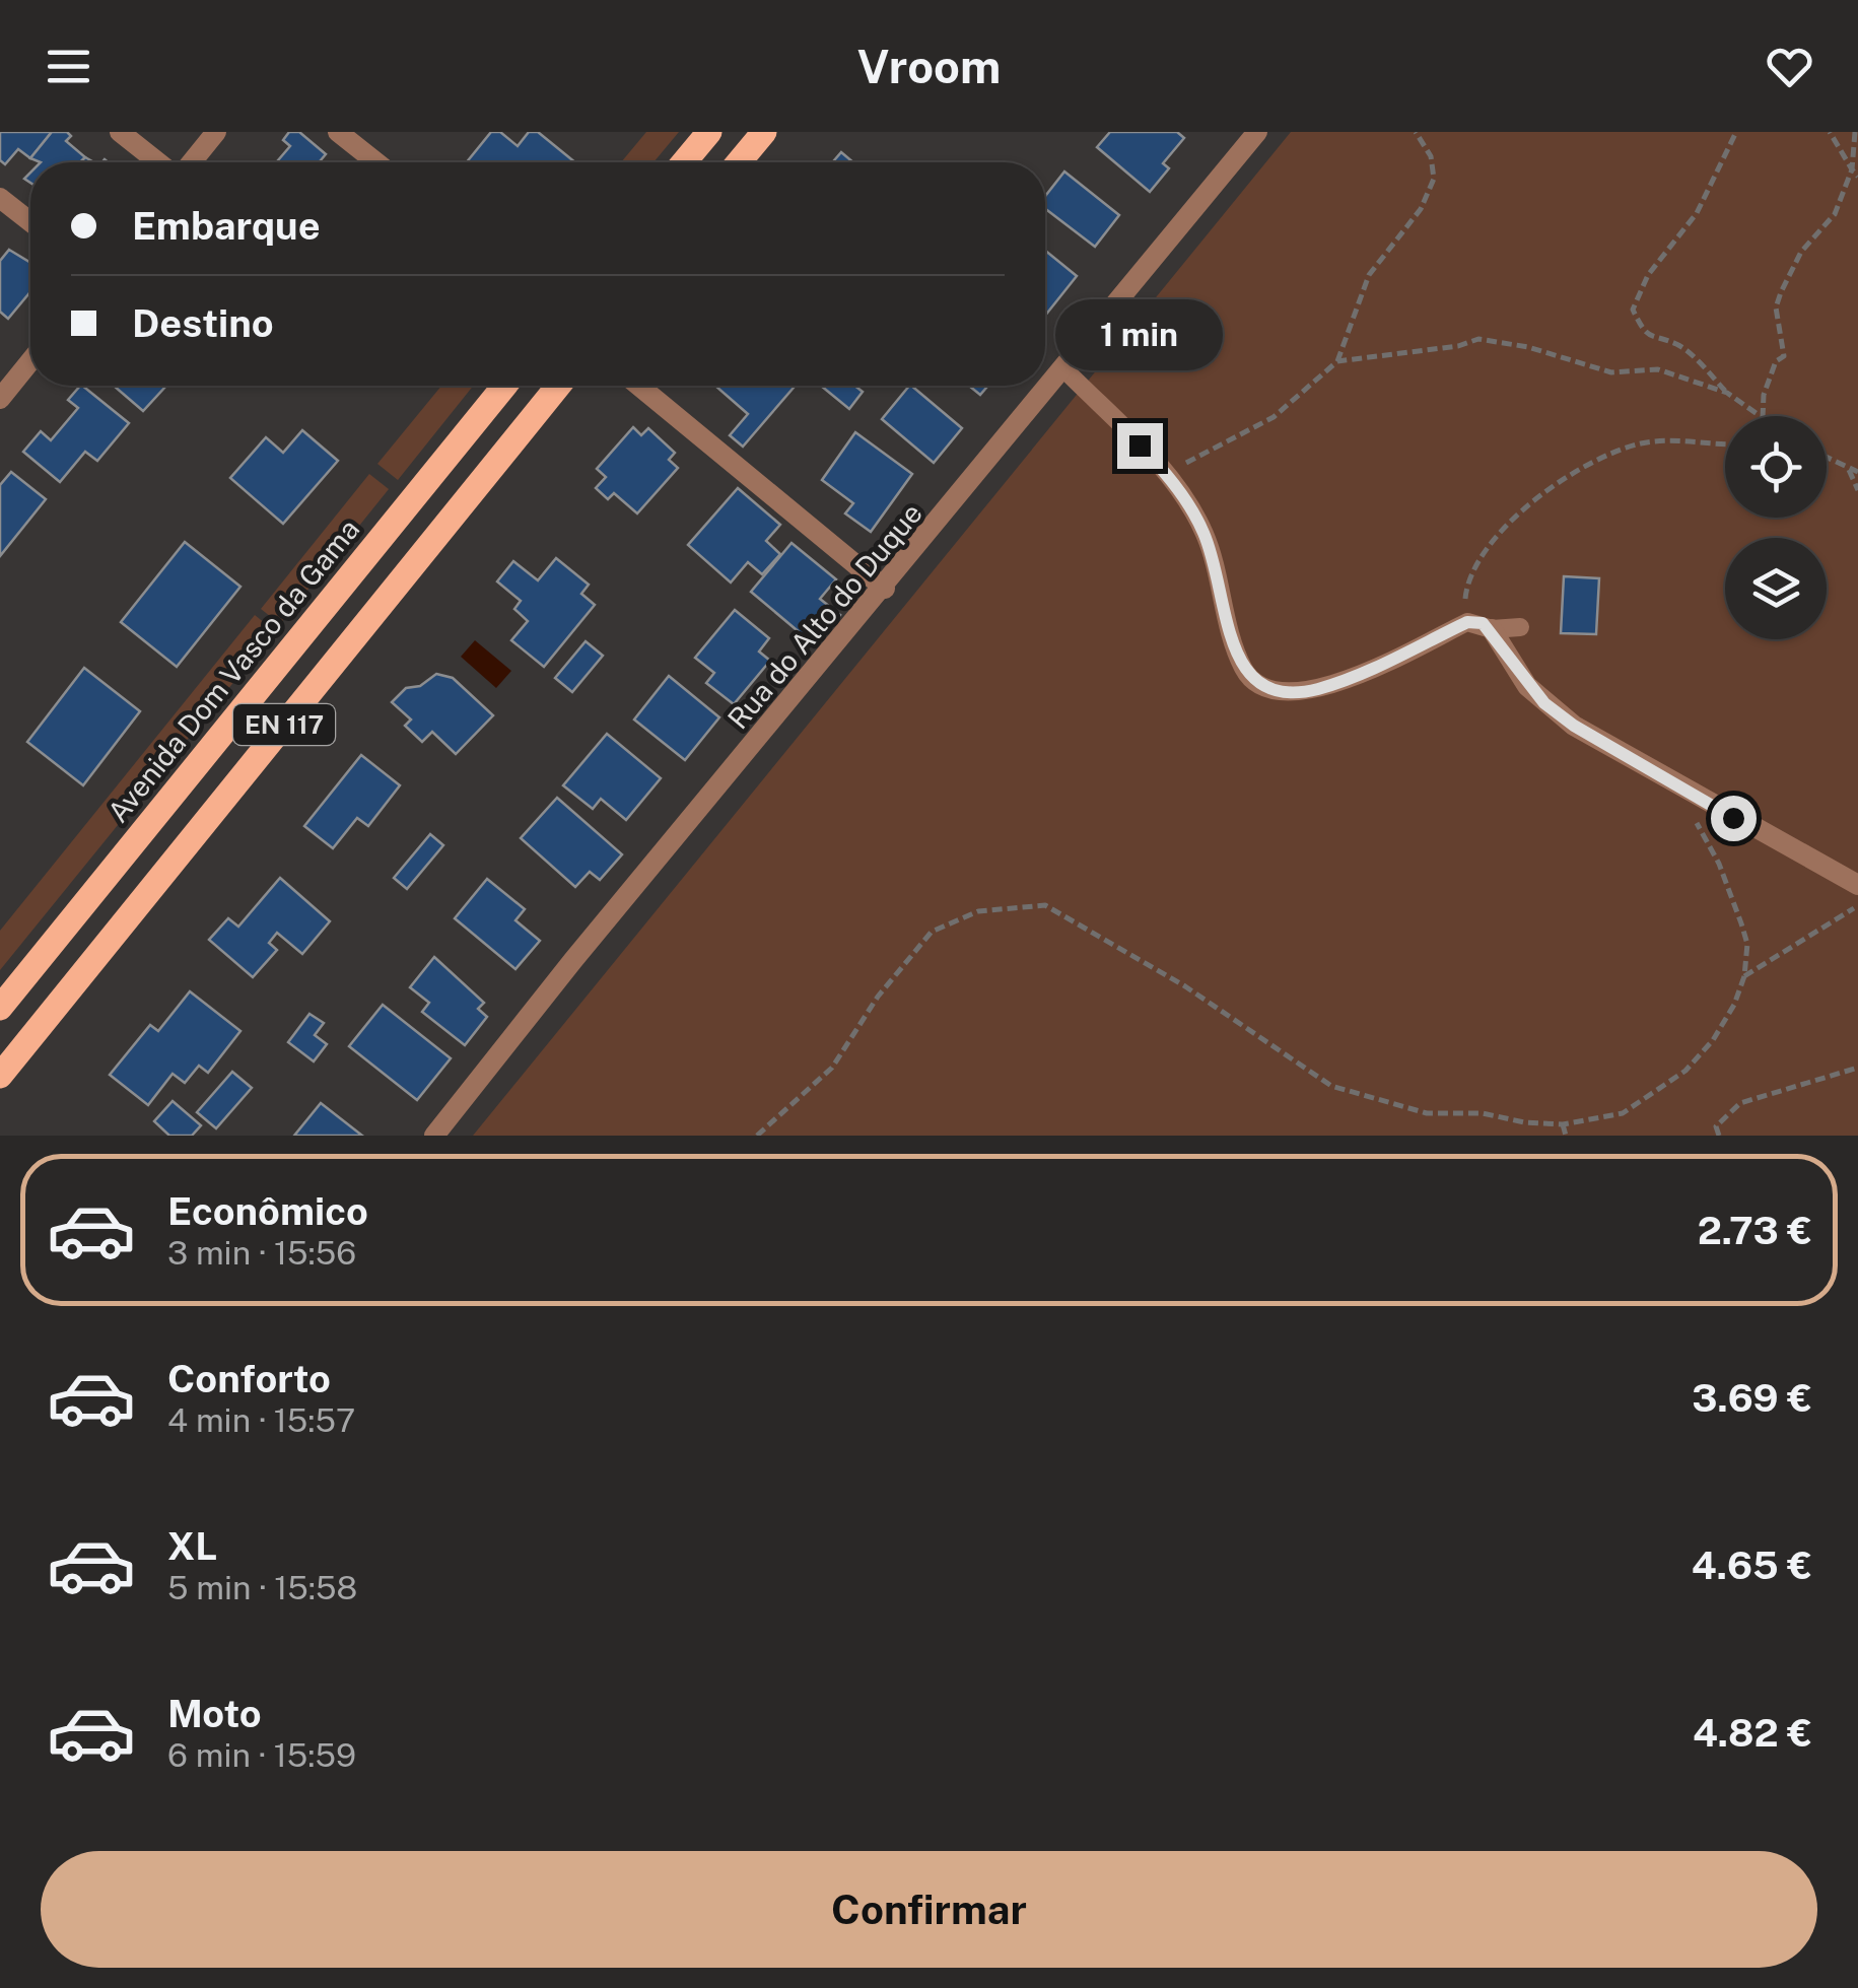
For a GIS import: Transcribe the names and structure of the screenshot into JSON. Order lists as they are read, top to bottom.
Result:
{
  "streets": {
    "main road": ["Avenida Dom Vasco da Gama", "EN 117"],
    "street": ["Rua do Alto do Duque"]
  },
  "page": {
    "header": "Vroom",
    "banner": ["Embarque", "Destino"],
    "bubble": "1 min",
    "list": [
      {
        "name": "Econômico",
        "note": "3 min · 15:56",
        "value": "2.73 €"
      },
      {
        "name": "Conforto",
        "note": "4 min · 15:57",
        "value": "3.69 €"
      },
      {
        "name": "XL",
        "note": "5 min · 15:58",
        "value": "4.65 €"
      },
      {
        "name": "Moto",
        "note": "6 min · 15:59",
        "value": "4.82 €"
      }
    ],
    "buttons": "Confirmar"
  }
}
